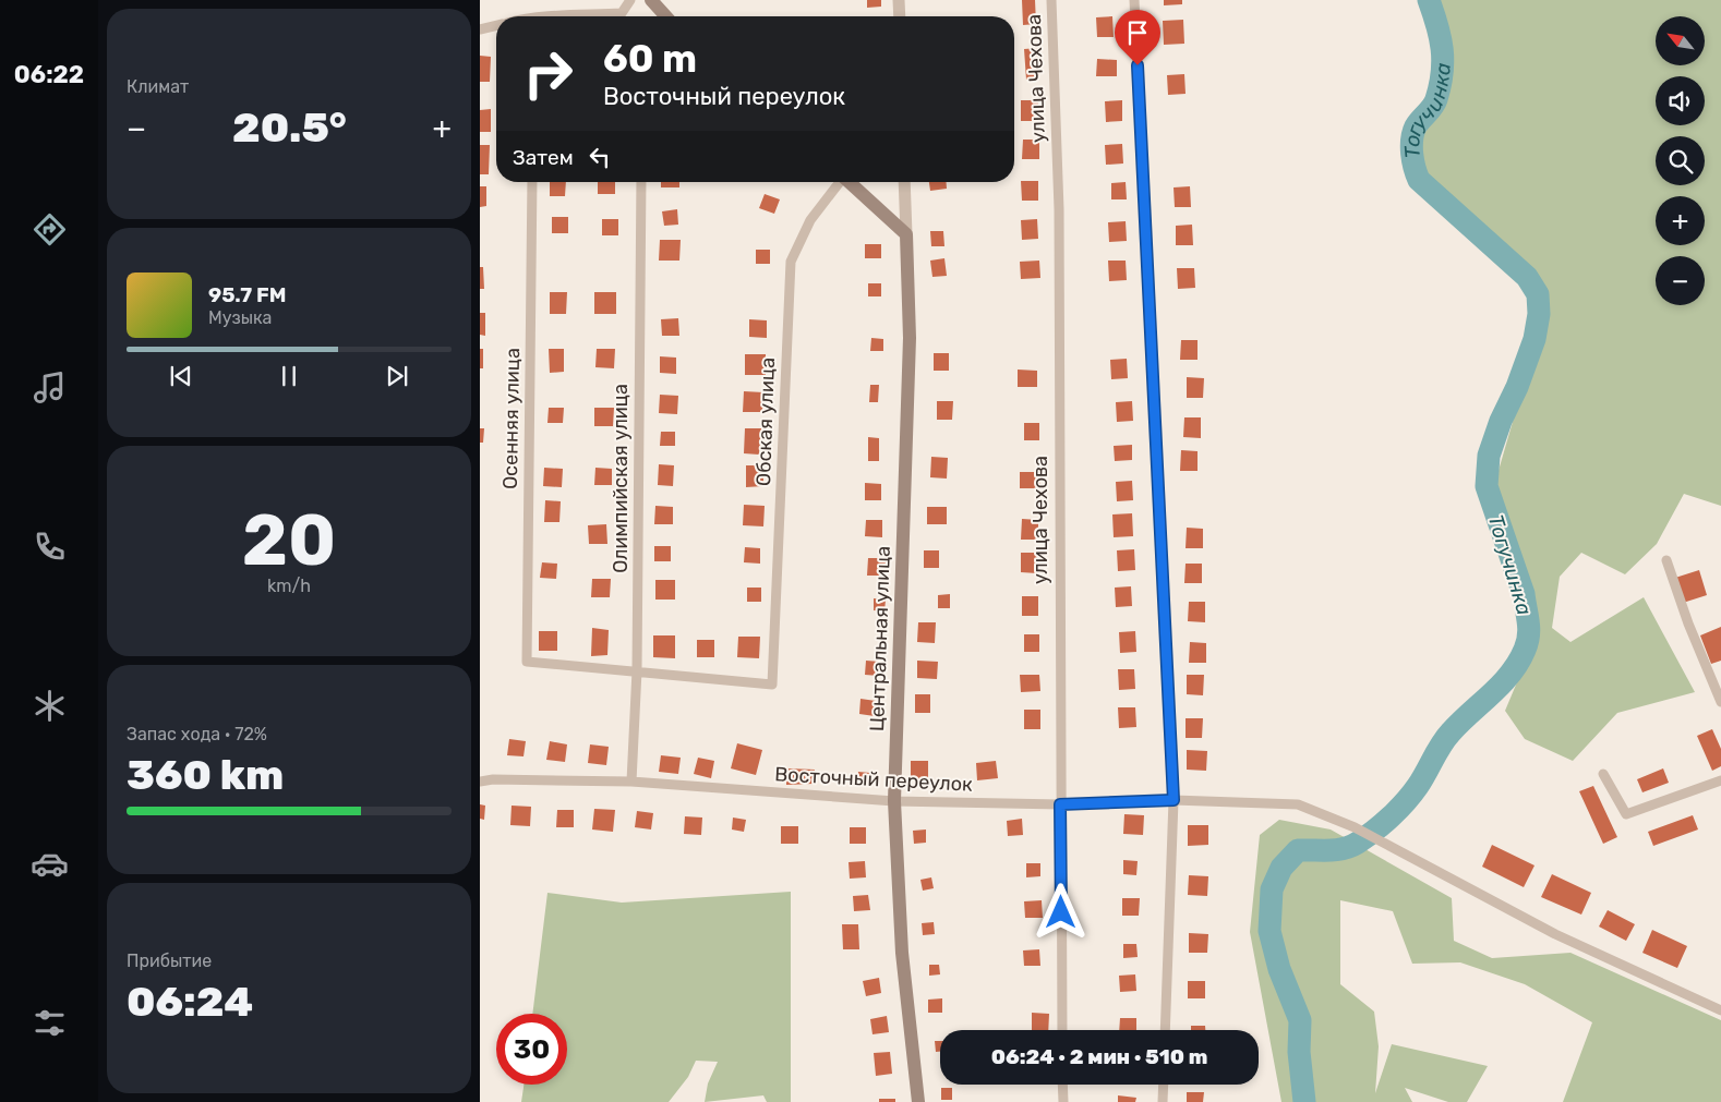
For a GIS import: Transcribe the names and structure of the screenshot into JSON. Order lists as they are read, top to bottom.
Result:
{
  "streets": {
    "main road": ["Центральная улица"],
    "street": [
      "улица Чехова",
      "Осенняя улица",
      "Обская улица",
      "Олимпийская улица",
      "Восточный переулок"
    ]
  },
  "crossings": [
    ["улица Чехова", "Восточный переулок"],
    ["Осенняя улица", "Обская улица"],
    ["Осенняя улица", "Олимпийская улица"],
    ["Обская улица", "Олимпийская улица"],
    ["Олимпийская улица", "Восточный переулок"],
    ["Центральная улица", "Восточный переулок"]
  ],
  "water": ["Тогучинка"],
  "north": "top left",
  "page": {
    "tabs": "06:22",
    "tile": [
      "Климат",
      ["20", "km/h"],
      ["Запас хода · 72%", "360 km"],
      ["Прибытие", "06:24"]
    ],
    "map_buttons": ["+", "−"],
    "turn": ["60 m", "Восточный переулок"],
    "heat": ["−", "20.5°", "+"],
    "then": "Затем",
    "song": ["95.7 FM", "Музыка"],
    "limit": "30",
    "trip": "06:24 · 2 мин · 510 m"
  }
}
